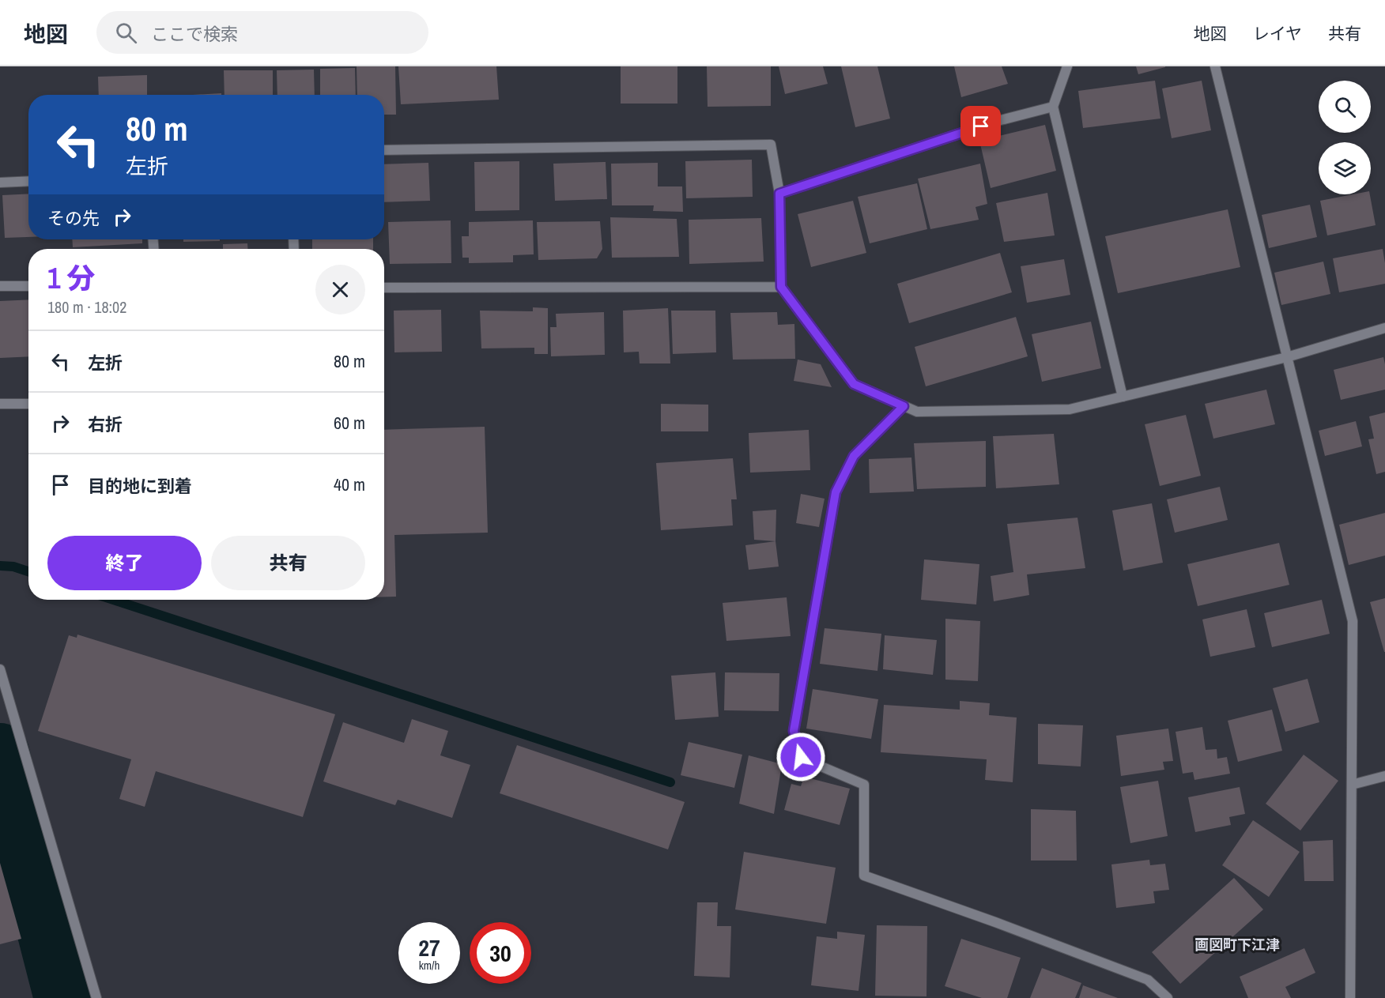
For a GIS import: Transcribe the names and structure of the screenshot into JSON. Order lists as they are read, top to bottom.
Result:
{
  "districts": ["画図町下江津"],
  "page": {
    "header": "地図",
    "search": "ここで検索",
    "nav": ["地図", "レイヤ", "共有"],
    "turn": ["80 m", "左折"],
    "then": "その先",
    "heading": ["1 分", "180 m · 18:02"],
    "list": [
      {
        "name": "左折",
        "value": "80 m"
      },
      {
        "name": "右折",
        "value": "60 m"
      },
      {
        "name": "目的地に到着",
        "value": "40 m"
      }
    ],
    "buttons": ["終了", "共有"],
    "speed": "27 km/h",
    "limit": "30"
  }
}
